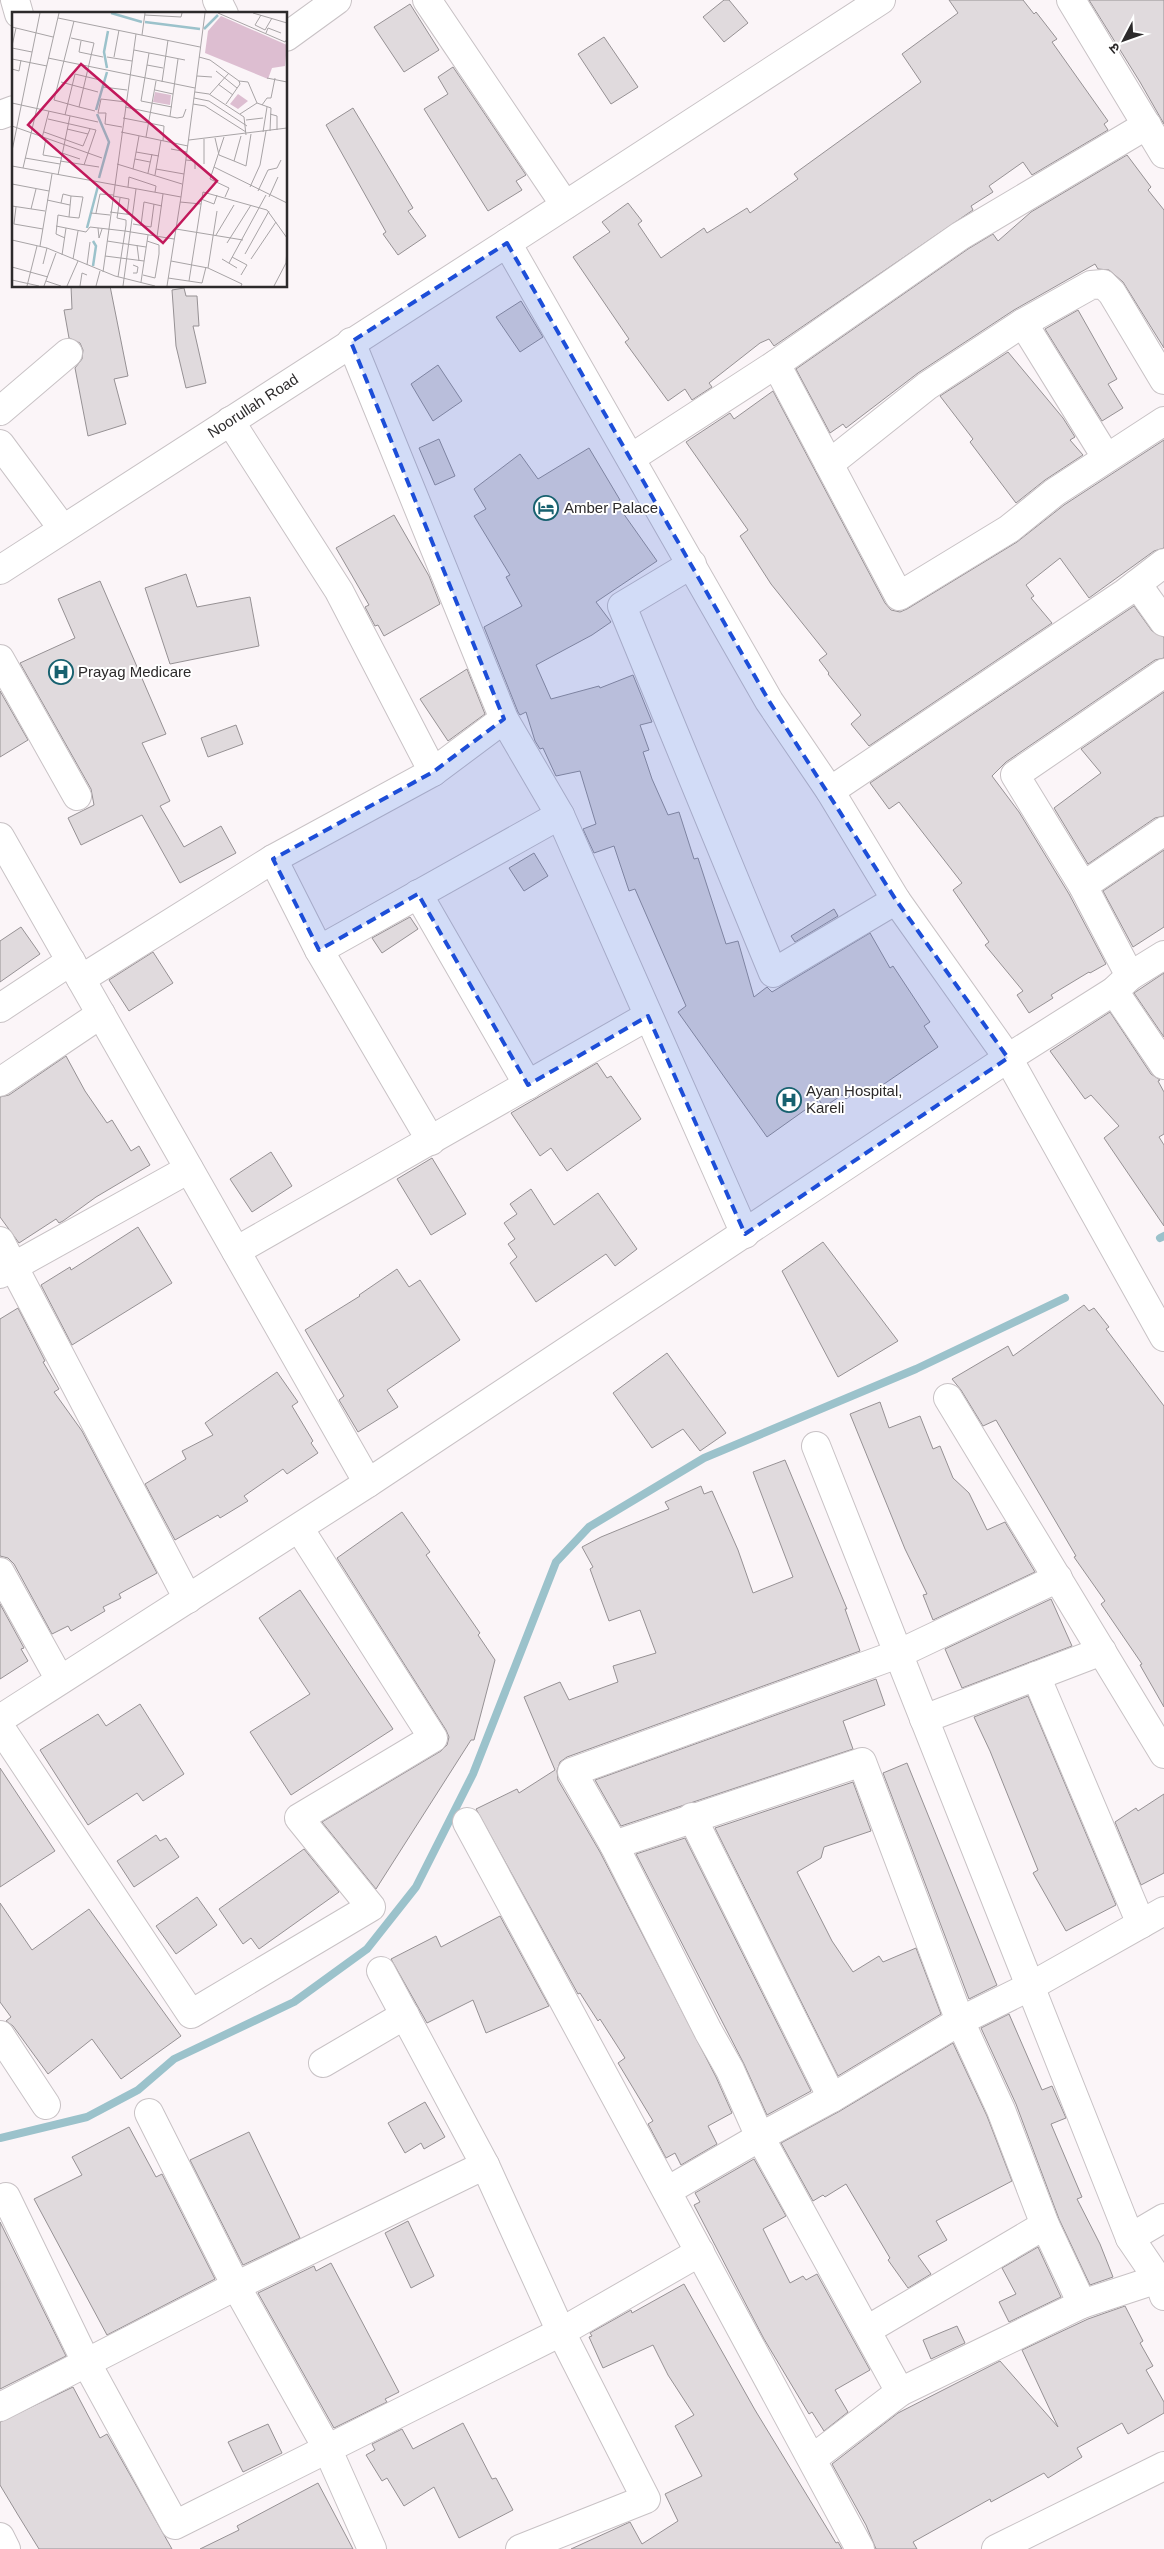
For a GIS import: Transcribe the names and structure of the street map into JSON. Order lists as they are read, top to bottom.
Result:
{
  "streets": {
    "street": ["Noorullah Road"]
  },
  "places": {
    "hotel": ["Amber Palace"],
    "hospital": ["Prayag Medicare", "Ayan Hospital, Kareli"]
  },
  "north": "bottom left"
}
